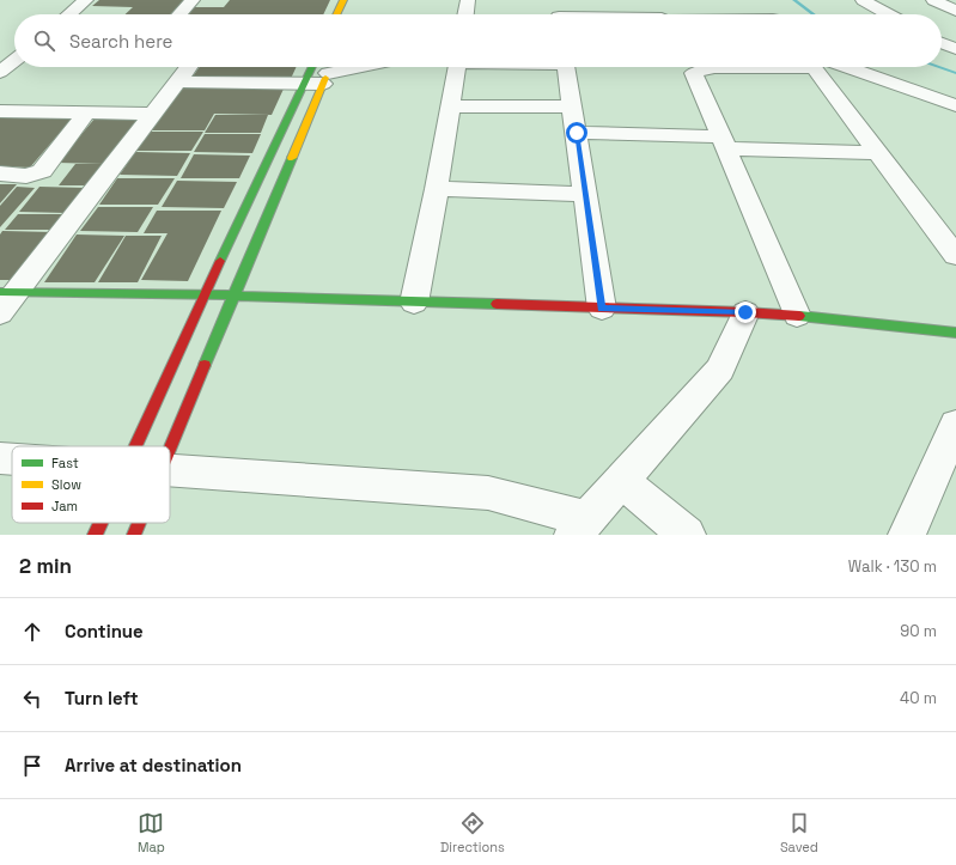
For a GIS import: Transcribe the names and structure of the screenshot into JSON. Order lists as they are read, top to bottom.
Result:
{
  "legend": ["Fast", "Slow", "Jam"],
  "page": {
    "search": "Search here",
    "heading": ["2 min", "Walk · 130 m"],
    "list": [
      ["Continue", "90 m"],
      ["Turn left", "40 m"],
      "Arrive at destination"
    ],
    "nav": ["Map", "Directions", "Saved"]
  }
}
